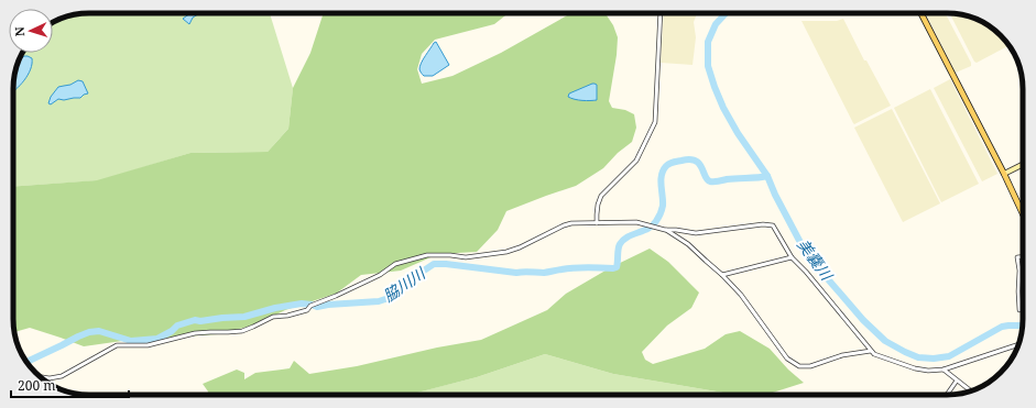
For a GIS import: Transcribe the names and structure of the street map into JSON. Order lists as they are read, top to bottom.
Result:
{
  "water": ["美嚢川", "脇川川"],
  "scale_bar": "200 m",
  "north": "left"
}
